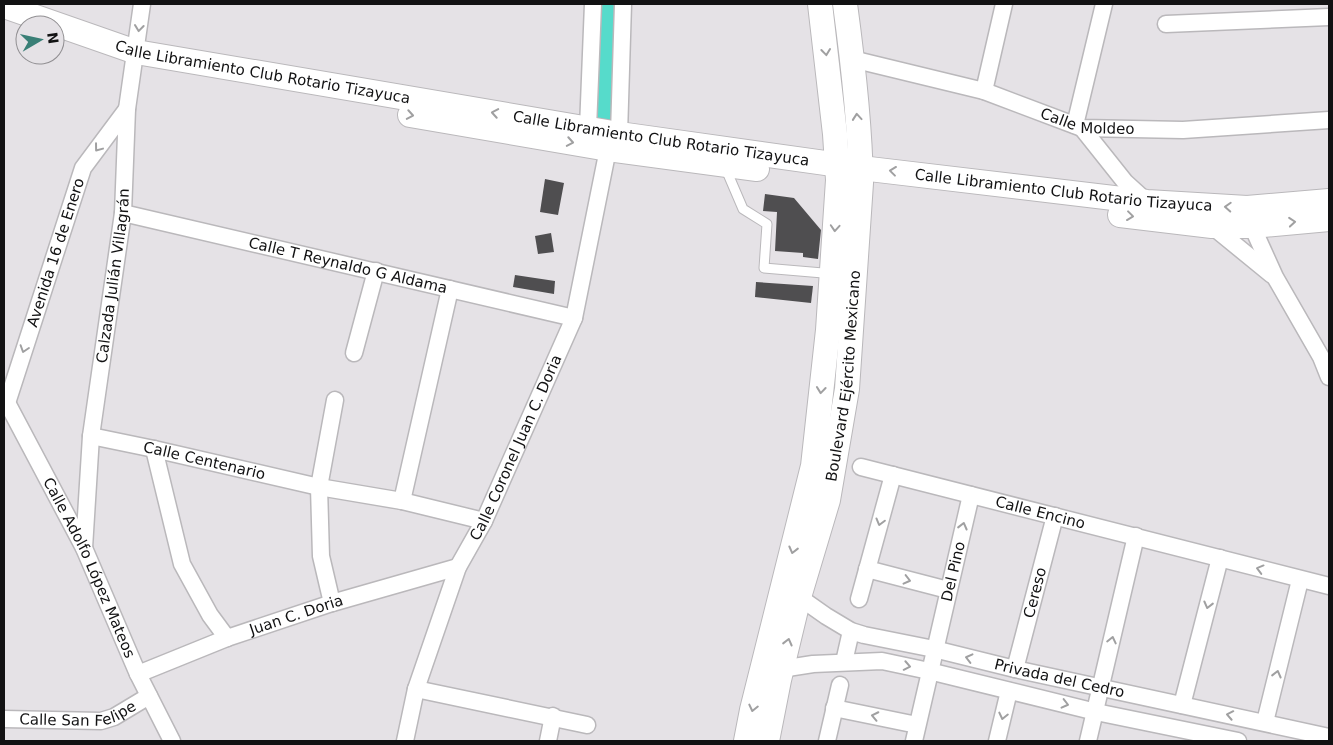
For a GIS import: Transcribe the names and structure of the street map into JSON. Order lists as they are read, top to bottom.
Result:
{
  "streets": {
    "main road": ["Calle Libramiento Club Rotario Tizayuca", "Boulevard Ejército Mexicano"],
    "street": [
      "Calle Moldeo",
      "Avenida 16 de Enero",
      "Calle T Reynaldo G Aldama",
      "Calzada Julián Villagrán",
      "Calle Coronel Juan C. Doria",
      "Calle Centenario",
      "Calle Encino",
      "Calle Adolfo López Mateos",
      "Del Pino",
      "Cereso",
      "Juan C. Doria",
      "Privada del Cedro",
      "Calle San Felipe"
    ]
  },
  "crossings": [
    ["Calle Libramiento Club Rotario Tizayuca", "Calzada Julián Villagrán"],
    ["Calle Libramiento Club Rotario Tizayuca", "Boulevard Ejército Mexicano"],
    ["Calle Libramiento Club Rotario Tizayuca", "Calle Coronel Juan C. Doria"],
    ["Calle Moldeo", "Boulevard Ejército Mexicano"],
    ["Avenida 16 de Enero", "Calzada Julián Villagrán"],
    ["Avenida 16 de Enero", "Calle Adolfo López Mateos"],
    ["Calle T Reynaldo G Aldama", "Calzada Julián Villagrán"],
    ["Calle T Reynaldo G Aldama", "Calle Coronel Juan C. Doria"],
    ["Calzada Julián Villagrán", "Calle Centenario"],
    ["Calzada Julián Villagrán", "Calle Adolfo López Mateos"],
    ["Boulevard Ejército Mexicano", "Privada del Cedro"],
    ["Calle Coronel Juan C. Doria", "Calle Centenario"],
    ["Calle Coronel Juan C. Doria", "Juan C. Doria"],
    ["Calle Encino", "Del Pino"],
    ["Calle Encino", "Cereso"],
    ["Calle Adolfo López Mateos", "Juan C. Doria"],
    ["Calle Adolfo López Mateos", "Calle San Felipe"],
    ["Del Pino", "Privada del Cedro"],
    ["Cereso", "Privada del Cedro"]
  ],
  "one_way": ["Avenida 16 de Enero"],
  "north": "right"
}
